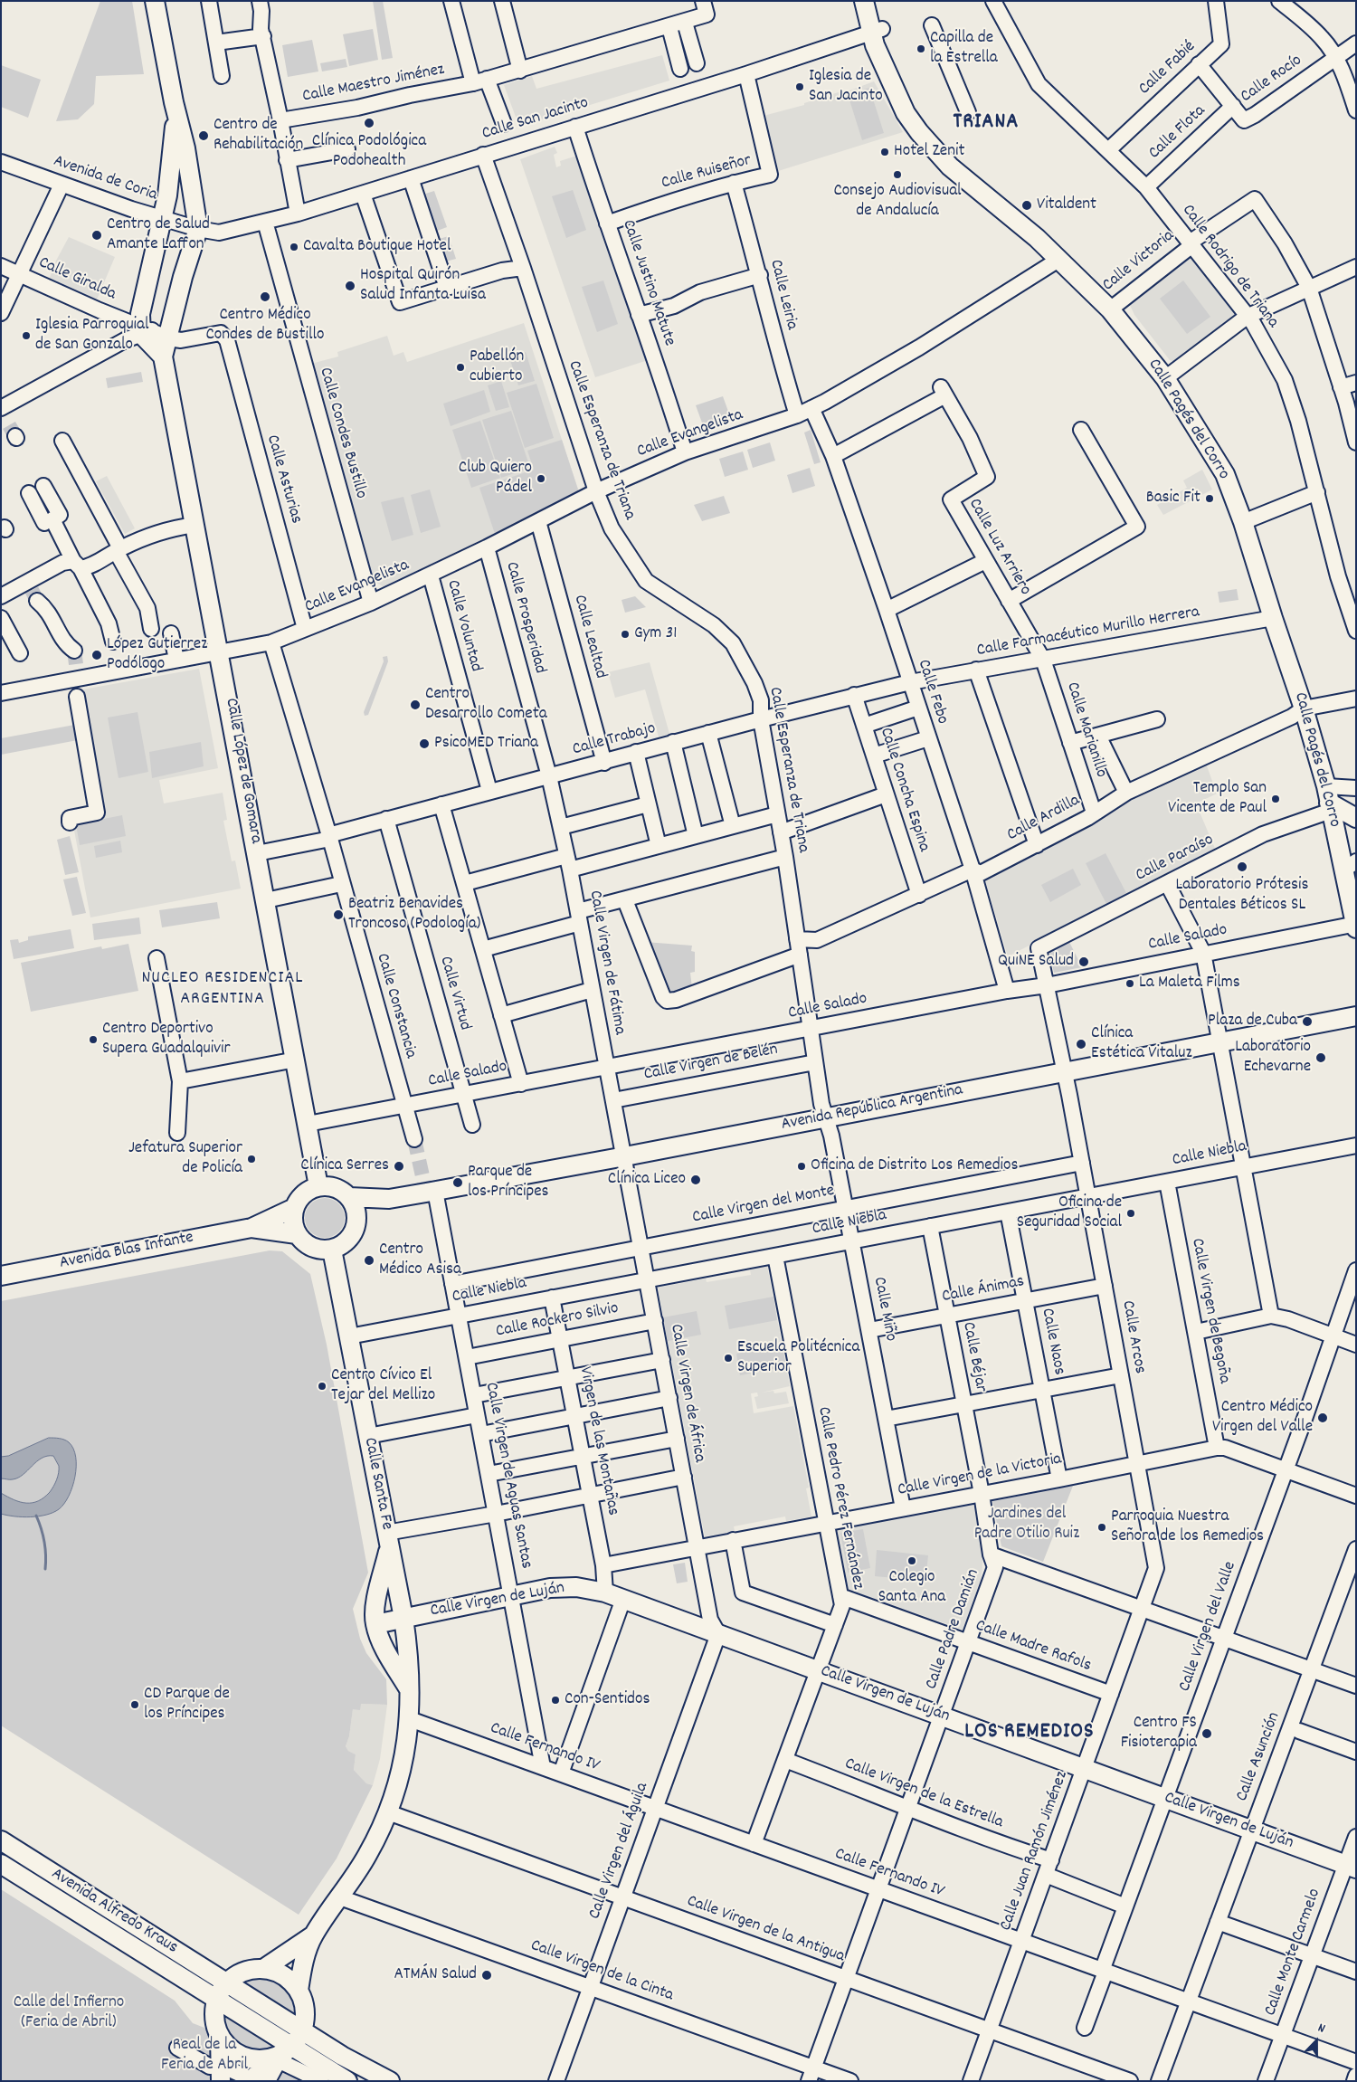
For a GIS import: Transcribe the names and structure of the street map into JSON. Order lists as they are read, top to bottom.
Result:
{
  "streets": {
    "main road": [
      "Calle Pagés del Corro",
      "Calle López de Gomara",
      "Avenida República Argentina",
      "Avenida Blas Infante",
      "Calle Santa Fe",
      "Calle Virgen de Luján",
      "Avenida Alfredo Kraus"
    ],
    "street": [
      "Calle Fabié",
      "Calle Rocío",
      "Calle Maestro Jiménez",
      "Calle San Jacinto",
      "Calle Flota",
      "Calle Ruiseñor",
      "Avenida de Coria",
      "Calle Victoria",
      "Calle Rodrigo de Triana",
      "Calle Giralda",
      "Calle Justino Matute",
      "Calle Leiria",
      "Calle Condes Bustillo",
      "Calle Evangelista",
      "Calle Esperanza de Triana",
      "Calle Asturias",
      "Calle Luz Arriero",
      "Calle Prosperidad",
      "Calle Voluntad",
      "Calle Farmacéutico Murillo Herrera",
      "Calle Lealtad",
      "Calle Febo",
      "Calle Marianillo",
      "Calle Trabajo",
      "Calle Concha Espina",
      "Calle Ardilla",
      "Calle Paraíso",
      "Calle Salado",
      "Calle Virgen de Fátima",
      "Calle Virtud",
      "Calle Constancia",
      "Calle Virgen de Belén",
      "Calle Niebla",
      "Calle Virgen del Monte",
      "Calle Ánimas",
      "Calle Miño",
      "Calle Virgen de Begoña",
      "Calle Rockero Silvio",
      "Calle Arcos",
      "Calle Naos",
      "Calle Béjar",
      "Calle Virgen de África",
      "Virgen de las Montañas",
      "Calle Virgen de Aguas Santas",
      "Calle Virgen de la Victoria",
      "Calle Pedro Pérez Fernández",
      "Calle Virgen del Valle",
      "Calle Padre Damián",
      "Calle Madre Rafols",
      "Calle Fernando IV",
      "Calle Asunción",
      "Calle Virgen de la Estrella",
      "Calle Virgen del Águila",
      "Calle Juan Ramón Jiménez",
      "Calle Virgen de la Antigua",
      "Calle Monte Carmelo",
      "Calle Virgen de la Cinta"
    ]
  },
  "crossings": [
    ["Calle Fabié", "Calle Rocío"],
    ["Calle Fabié", "Calle Rodrigo de Triana"],
    ["Calle Rocío", "Calle Flota"],
    ["Calle San Jacinto", "Calle Ruiseñor"],
    ["Calle San Jacinto", "Avenida de Coria"],
    ["Calle San Jacinto", "Calle Justino Matute"],
    ["Calle San Jacinto", "Calle Pagés del Corro"],
    ["Calle San Jacinto", "Calle Condes Bustillo"],
    ["Calle San Jacinto", "Calle Esperanza de Triana"],
    ["Calle Flota", "Calle Rodrigo de Triana"],
    ["Calle Ruiseñor", "Calle Justino Matute"],
    ["Calle Ruiseñor", "Calle Leiria"],
    ["Calle Victoria", "Calle Rodrigo de Triana"],
    ["Calle Victoria", "Calle Pagés del Corro"],
    ["Calle Justino Matute", "Calle Evangelista"],
    ["Calle Leiria", "Calle Evangelista"],
    ["Calle Pagés del Corro", "Calle Evangelista"],
    ["Calle Pagés del Corro", "Calle Farmacéutico Murillo Herrera"],
    ["Calle Pagés del Corro", "Calle Ardilla"],
    ["Calle Pagés del Corro", "Calle Paraíso"],
    ["Calle Pagés del Corro", "Calle Salado"],
    ["Calle Condes Bustillo", "Calle Evangelista"],
    ["Calle Evangelista", "Calle Esperanza de Triana"],
    ["Calle Evangelista", "Calle Asturias"],
    ["Calle Evangelista", "Calle Prosperidad"],
    ["Calle Evangelista", "Calle Voluntad"],
    ["Calle Evangelista", "Calle Lealtad"],
    ["Calle Evangelista", "Calle Febo"],
    ["Calle Evangelista", "Calle López de Gomara"],
    ["Calle Evangelista", "Calle Constancia"],
    ["Calle Esperanza de Triana", "Calle Trabajo"],
    ["Calle Esperanza de Triana", "Calle Ardilla"],
    ["Calle Esperanza de Triana", "Calle Salado"],
    ["Calle Esperanza de Triana", "Calle Virgen de Belén"],
    ["Calle Esperanza de Triana", "Avenida República Argentina"],
    ["Calle Esperanza de Triana", "Calle Miño"],
    ["Calle Luz Arriero", "Calle Farmacéutico Murillo Herrera"],
    ["Calle Luz Arriero", "Calle Febo"],
    ["Calle Luz Arriero", "Calle Marianillo"],
    ["Calle Prosperidad", "Calle Trabajo"],
    ["Calle Prosperidad", "Calle Virgen de Fátima"],
    ["Calle Voluntad", "Calle Trabajo"],
    ["Calle Farmacéutico Murillo Herrera", "Calle Febo"],
    ["Calle Farmacéutico Murillo Herrera", "Calle Marianillo"],
    ["Calle Farmacéutico Murillo Herrera", "Calle Trabajo"],
    ["Calle Lealtad", "Calle Trabajo"],
    ["Calle Febo", "Calle Trabajo"],
    ["Calle Febo", "Calle Ardilla"],
    ["Calle Febo", "Calle Salado"],
    ["Calle Marianillo", "Calle Ardilla"],
    ["Calle Trabajo", "Calle López de Gomara"],
    ["Calle Trabajo", "Calle Concha Espina"],
    ["Calle Trabajo", "Calle Virgen de Fátima"],
    ["Calle Trabajo", "Calle Virtud"],
    ["Calle Trabajo", "Calle Constancia"],
    ["Calle López de Gomara", "Calle Salado"],
    ["Calle López de Gomara", "Avenida República Argentina"],
    ["Calle López de Gomara", "Avenida Blas Infante"],
    ["Calle López de Gomara", "Calle Santa Fe"],
    ["Calle Concha Espina", "Calle Ardilla"],
    ["Calle Paraíso", "Calle Arcos"],
    ["Calle Salado", "Calle Virgen de Fátima"],
    ["Calle Salado", "Calle Virtud"],
    ["Calle Salado", "Calle Constancia"],
    ["Calle Salado", "Calle Arcos"],
    ["Calle Virgen de Fátima", "Calle Virgen de Belén"],
    ["Calle Virgen de Fátima", "Avenida República Argentina"],
    ["Calle Virgen de Fátima", "Calle Virgen de África"],
    ["Avenida República Argentina", "Avenida Blas Infante"],
    ["Avenida República Argentina", "Calle Miño"],
    ["Avenida República Argentina", "Calle Arcos"],
    ["Avenida República Argentina", "Calle Virgen de África"],
    ["Avenida República Argentina", "Calle Virgen de Aguas Santas"],
    ["Avenida República Argentina", "Calle Santa Fe"],
    ["Calle Niebla", "Calle Miño"],
    ["Calle Niebla", "Calle Virgen de Begoña"],
    ["Calle Niebla", "Calle Arcos"],
    ["Calle Niebla", "Calle Naos"],
    ["Calle Niebla", "Calle Béjar"],
    ["Calle Niebla", "Calle Virgen de África"],
    ["Calle Niebla", "Virgen de las Montañas"],
    ["Calle Niebla", "Calle Virgen de Aguas Santas"],
    ["Calle Niebla", "Calle Santa Fe"],
    ["Calle Niebla", "Calle Pedro Pérez Fernández"],
    ["Calle Virgen del Monte", "Calle Miño"],
    ["Calle Virgen del Monte", "Calle Arcos"],
    ["Calle Virgen del Monte", "Calle Virgen de África"],
    ["Calle Virgen del Monte", "Calle Virgen de Aguas Santas"],
    ["Avenida Blas Infante", "Calle Santa Fe"],
    ["Calle Ánimas", "Calle Miño"],
    ["Calle Ánimas", "Calle Arcos"],
    ["Calle Ánimas", "Calle Naos"],
    ["Calle Ánimas", "Calle Béjar"],
    ["Calle Miño", "Calle Virgen de la Victoria"],
    ["Calle Virgen de Begoña", "Calle Virgen de la Victoria"],
    ["Calle Rockero Silvio", "Calle Virgen de África"],
    ["Calle Rockero Silvio", "Virgen de las Montañas"],
    ["Calle Rockero Silvio", "Calle Virgen de Aguas Santas"],
    ["Calle Arcos", "Calle Virgen de la Victoria"],
    ["Calle Arcos", "Calle Juan Ramón Jiménez"],
    ["Calle Naos", "Calle Virgen de la Victoria"],
    ["Calle Béjar", "Calle Virgen de la Victoria"],
    ["Calle Béjar", "Calle Padre Damián"],
    ["Calle Virgen de África", "Calle Virgen de la Victoria"],
    ["Calle Virgen de África", "Calle Virgen de Luján"],
    ["Calle Virgen de África", "Calle Virgen del Águila"],
    ["Virgen de las Montañas", "Calle Virgen de la Victoria"],
    ["Virgen de las Montañas", "Calle Virgen de Luján"],
    ["Calle Virgen de Aguas Santas", "Calle Virgen de Luján"],
    ["Calle Virgen de Aguas Santas", "Calle Fernando IV"],
    ["Calle Virgen de la Victoria", "Calle Pedro Pérez Fernández"],
    ["Calle Virgen de la Victoria", "Calle Virgen del Valle"],
    ["Calle Virgen de la Victoria", "Calle Padre Damián"],
    ["Calle Santa Fe", "Calle Virgen de Luján"],
    ["Calle Santa Fe", "Calle Fernando IV"],
    ["Calle Santa Fe", "Calle Virgen de la Antigua"],
    ["Calle Santa Fe", "Calle Virgen de la Cinta"],
    ["Calle Pedro Pérez Fernández", "Calle Virgen de Luján"],
    ["Calle Pedro Pérez Fernández", "Calle Madre Rafols"],
    ["Calle Pedro Pérez Fernández", "Calle Fernando IV"],
    ["Calle Pedro Pérez Fernández", "Calle Virgen de la Estrella"],
    ["Calle Virgen de Luján", "Calle Virgen del Valle"],
    ["Calle Virgen de Luján", "Calle Padre Damián"],
    ["Calle Virgen de Luján", "Calle Asunción"],
    ["Calle Virgen de Luján", "Calle Virgen del Águila"],
    ["Calle Virgen de Luján", "Calle Juan Ramón Jiménez"],
    ["Calle Virgen de Luján", "Calle Monte Carmelo"],
    ["Calle Virgen del Valle", "Calle Fernando IV"],
    ["Calle Padre Damián", "Calle Madre Rafols"],
    ["Calle Padre Damián", "Calle Fernando IV"],
    ["Calle Padre Damián", "Calle Virgen de la Estrella"],
    ["Calle Padre Damián", "Calle Virgen de la Antigua"],
    ["Calle Padre Damián", "Calle Virgen de la Cinta"],
    ["Calle Madre Rafols", "Calle Juan Ramón Jiménez"],
    ["Calle Fernando IV", "Calle Asunción"],
    ["Calle Fernando IV", "Calle Virgen del Águila"],
    ["Calle Fernando IV", "Calle Juan Ramón Jiménez"],
    ["Calle Fernando IV", "Calle Monte Carmelo"],
    ["Calle Virgen de la Estrella", "Calle Juan Ramón Jiménez"],
    ["Calle Virgen del Águila", "Calle Virgen de la Antigua"],
    ["Calle Virgen del Águila", "Calle Virgen de la Cinta"],
    ["Calle Juan Ramón Jiménez", "Calle Virgen de la Antigua"]
  ],
  "districts": ["TRIANA", "NUCLEO RESIDENCIAL ARGENTINA", "LOS REMEDIOS"],
  "parks": ["Jardines del Padre Otilio Ruiz", "Calle del Infierno (Feria de Abril)", "Real de la Feria de Abril"],
  "places": [
    "Capilla de la Estrella",
    "Iglesia de San Jacinto",
    "Clínica Podológica Podohealth",
    "Centro de Rehabilitación",
    "Hotel Zenit",
    "Consejo Audiovisual de Andalucía",
    "Vitaldent",
    "Centro de Salud Amante Laffon",
    "Cavalta Boutique Hotel",
    "Hospital Quirón Salud Infanta Luisa",
    "Centro Médico Condes de Bustillo",
    "Iglesia Parroquial de San Gonzalo",
    "Pabellón cubierto",
    "Club Quiero Pádel",
    "Basic Fit",
    "Gym 31",
    "López Gutierrez Podólogo",
    "Centro Desarrollo Cometa",
    "PsicoMED Triana",
    "Templo San Vicente de Paul",
    "Laboratorio Prótesis Dentales Béticos SL",
    "Beatriz Benavides Troncoso (Podología)",
    "QuiNE Salud",
    "La Maleta Films",
    "Plaza de Cuba",
    "Centro Deportivo Supera Guadalquivir",
    "Clínica Estética Vitaluz",
    "Laboratorio Echevarne",
    "Jefatura Superior de Policía",
    "Clínica Serres",
    "Oficina de Distrito Los Remedios",
    "Clínica Liceo",
    "Parque de los Príncipes",
    "Oficina de Seguridad Social",
    "Centro Médico Asisa",
    "Escuela Politécnica Superior",
    "Centro Cívico El Tejar del Mellizo",
    "Centro Médico Virgen del Valle",
    "Parroquia Nuestra Señora de los Remedios",
    "Colegio Santa Ana",
    "Con-Sentidos",
    "CD Parque de los Príncipes",
    "Centro FS Fisioterapia",
    "ATMÁN Salud"
  ],
  "north": "top"
}
